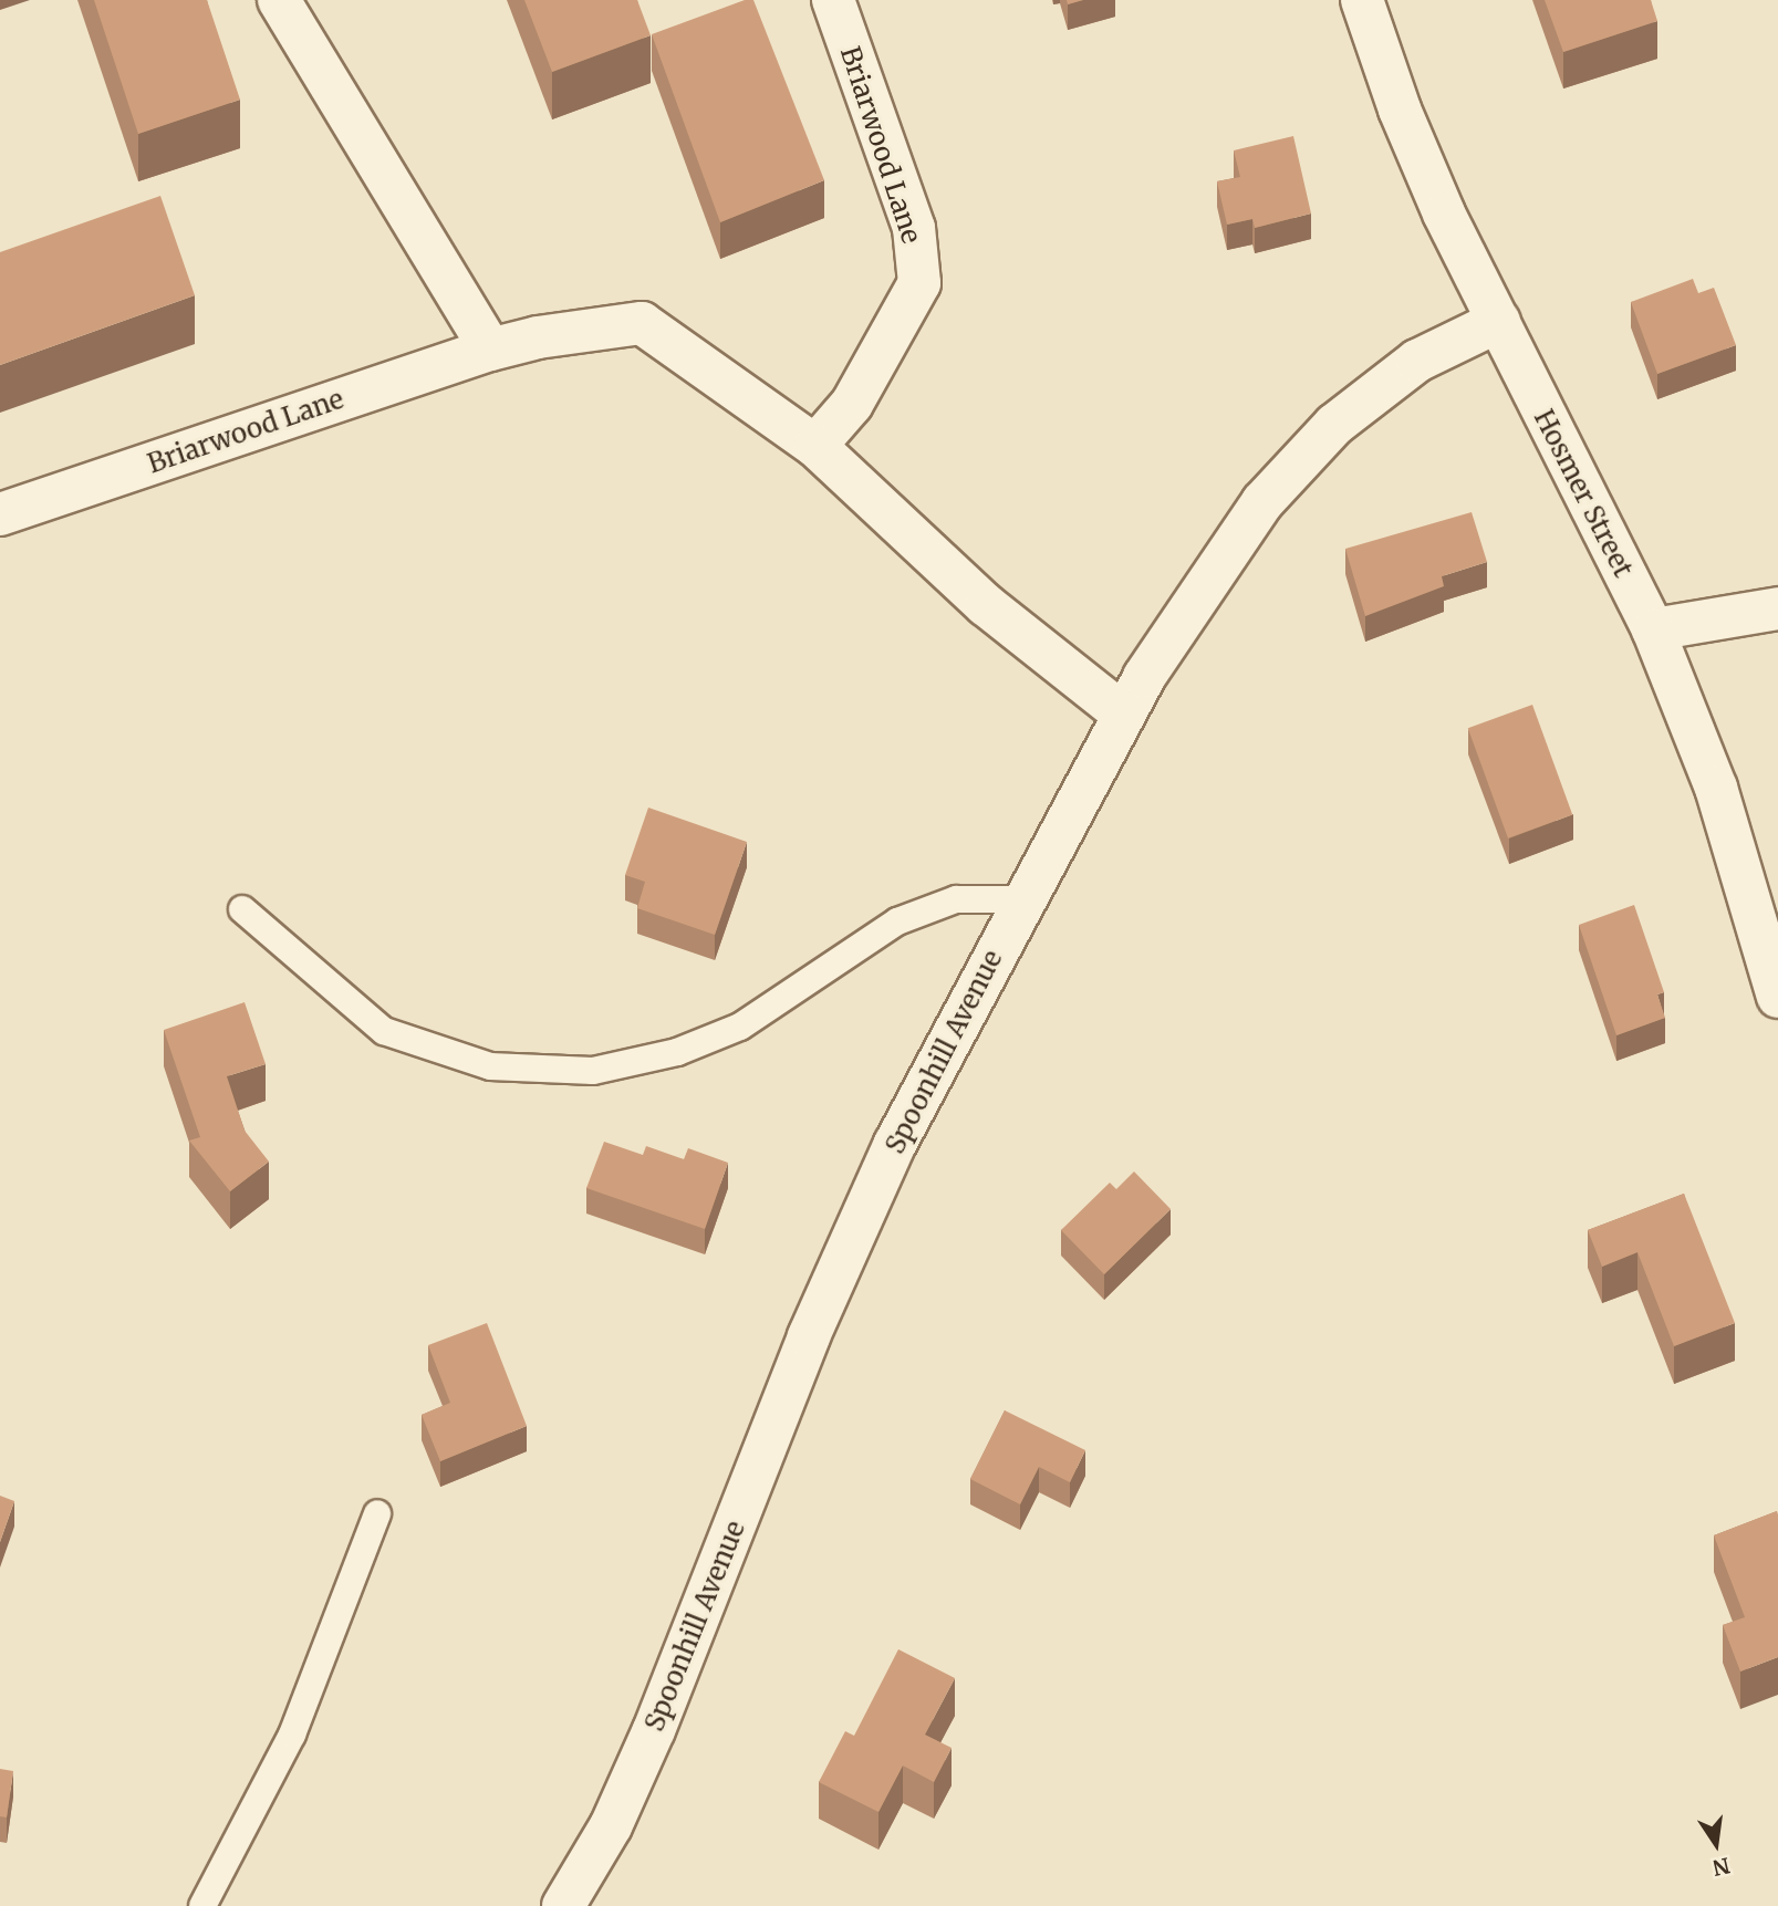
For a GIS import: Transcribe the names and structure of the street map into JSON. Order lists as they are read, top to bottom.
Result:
{
  "streets": {
    "street": ["Briarwood Lane", "Hosmer Street", "Spoonhill Avenue"]
  },
  "crossings": [
    ["Briarwood Lane", "Spoonhill Avenue"],
    ["Hosmer Street", "Spoonhill Avenue"]
  ],
  "north": "bottom"
}
